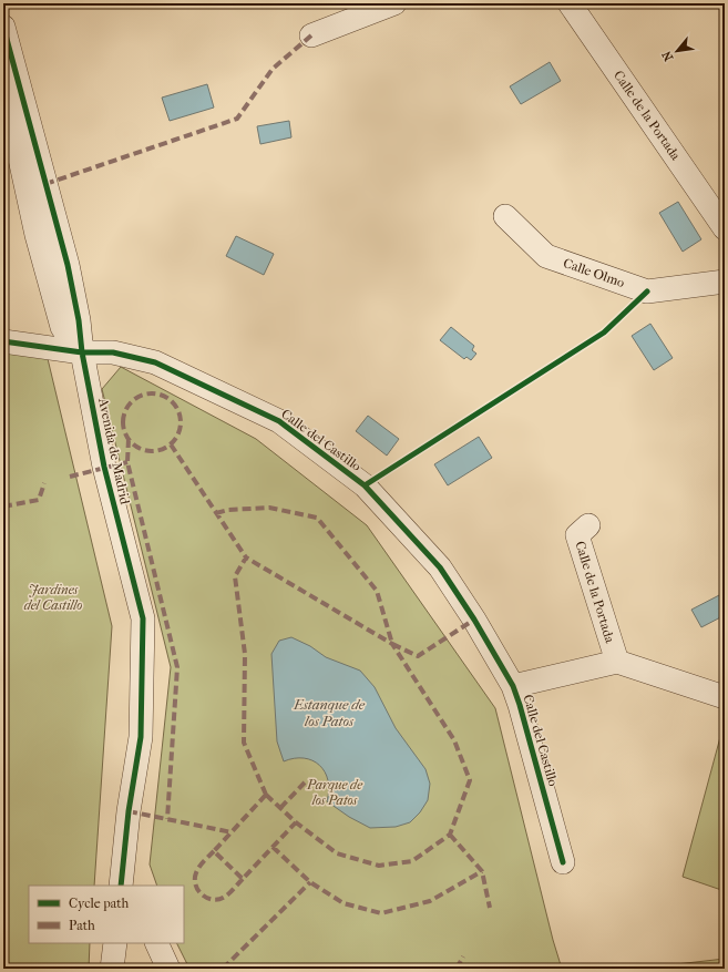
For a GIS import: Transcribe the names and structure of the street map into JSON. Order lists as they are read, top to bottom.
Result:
{
  "streets": {
    "street": [
      "Calle de la Portada",
      "Calle Olmo",
      "Calle del Castillo",
      "Avenida de Madrid"
    ]
  },
  "crossings": [
    ["Calle de la Portada", "Calle del Castillo"],
    ["Calle del Castillo", "Avenida de Madrid"]
  ],
  "water": ["Estanque de los Patos"],
  "parks": ["Jardines del Castillo", "Parque de los Patos"],
  "legend": ["Cycle path", "Path"],
  "north": "bottom left"
}
